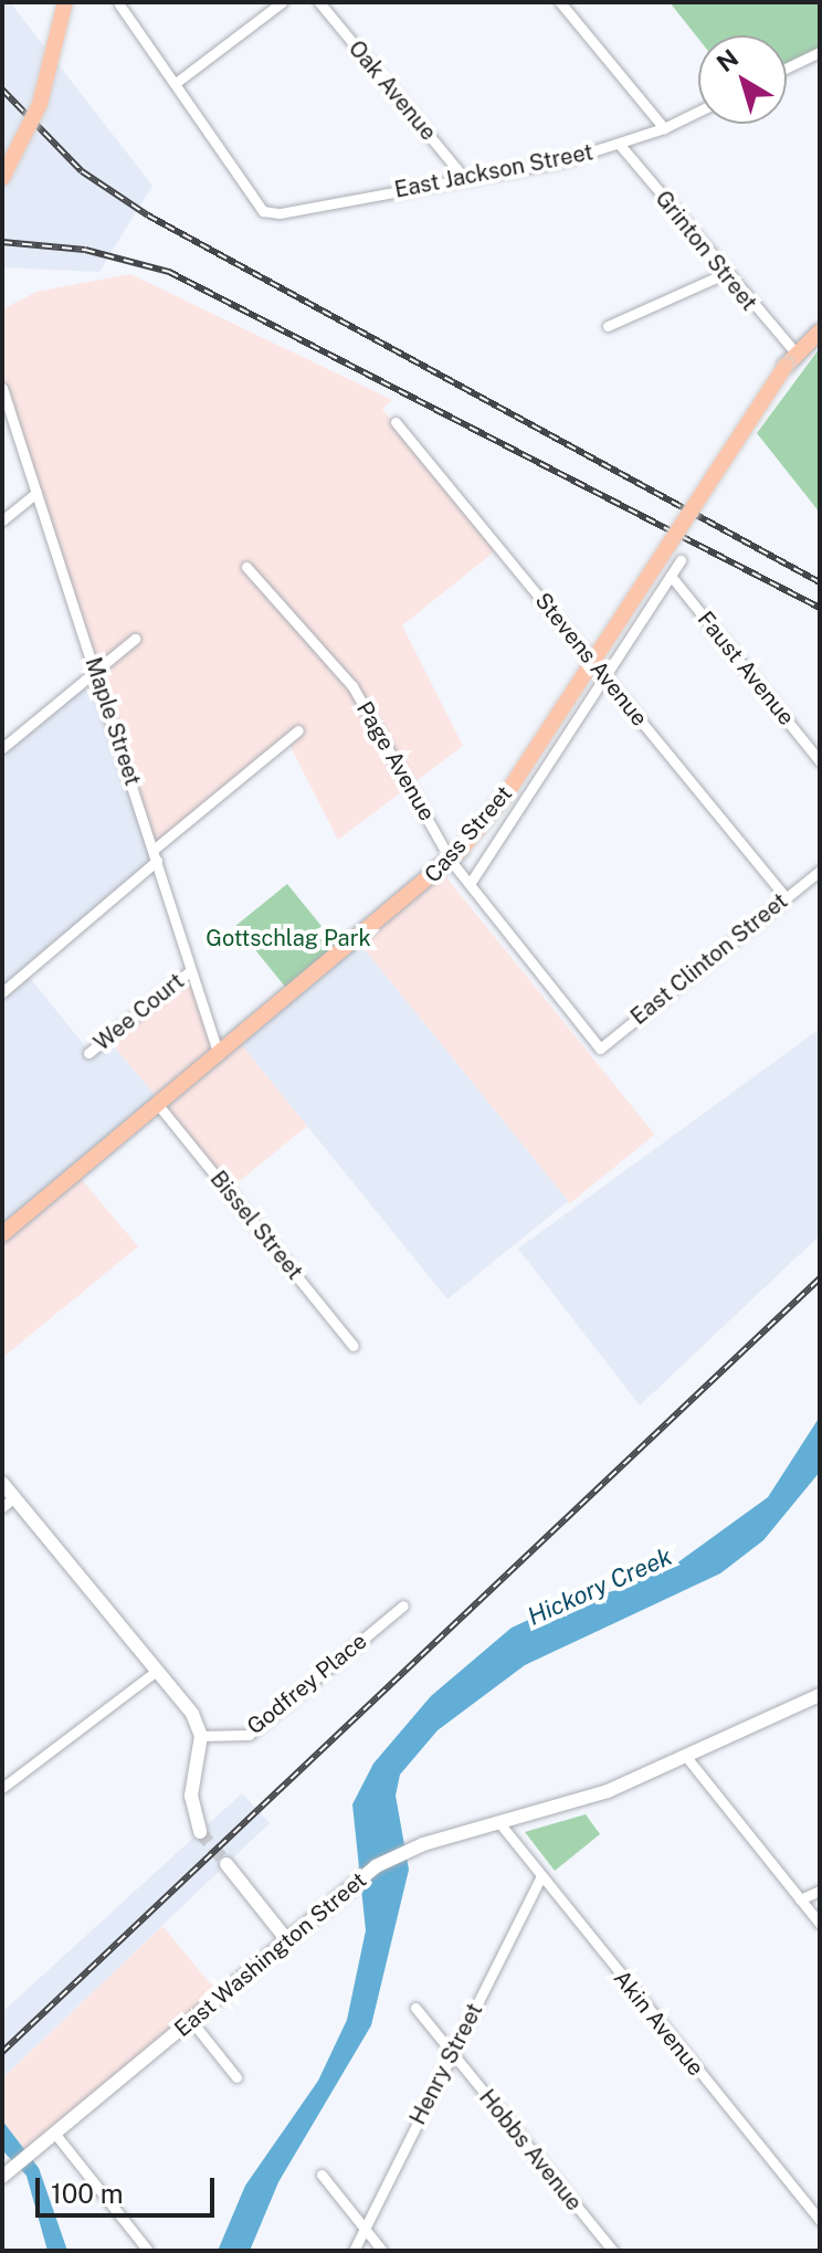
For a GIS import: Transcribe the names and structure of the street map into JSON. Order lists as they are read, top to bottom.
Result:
{
  "streets": {
    "main road": ["Cass Street"],
    "street": [
      "Oak Avenue",
      "East Jackson Street",
      "Grinton Street",
      "Stevens Avenue",
      "Faust Avenue",
      "Maple Street",
      "Page Avenue",
      "East Clinton Street",
      "Wee Court",
      "Bissel Street",
      "Godfrey Place",
      "East Washington Street",
      "Akin Avenue",
      "Henry Street",
      "Hobbs Avenue"
    ]
  },
  "crossings": [
    ["Oak Avenue", "East Jackson Street"],
    ["East Jackson Street", "Grinton Street"],
    ["Grinton Street", "Cass Street"],
    ["Stevens Avenue", "East Clinton Street"],
    ["Maple Street", "Cass Street"],
    ["Maple Street", "Wee Court"],
    ["Page Avenue", "Cass Street"],
    ["Page Avenue", "East Clinton Street"],
    ["Cass Street", "Bissel Street"],
    ["East Washington Street", "Akin Avenue"],
    ["Akin Avenue", "Henry Street"],
    ["Henry Street", "Hobbs Avenue"]
  ],
  "water": ["Hickory Creek"],
  "parks": ["Gottschlag Park"],
  "scale_bar": "100 m",
  "north": "top left"
}
